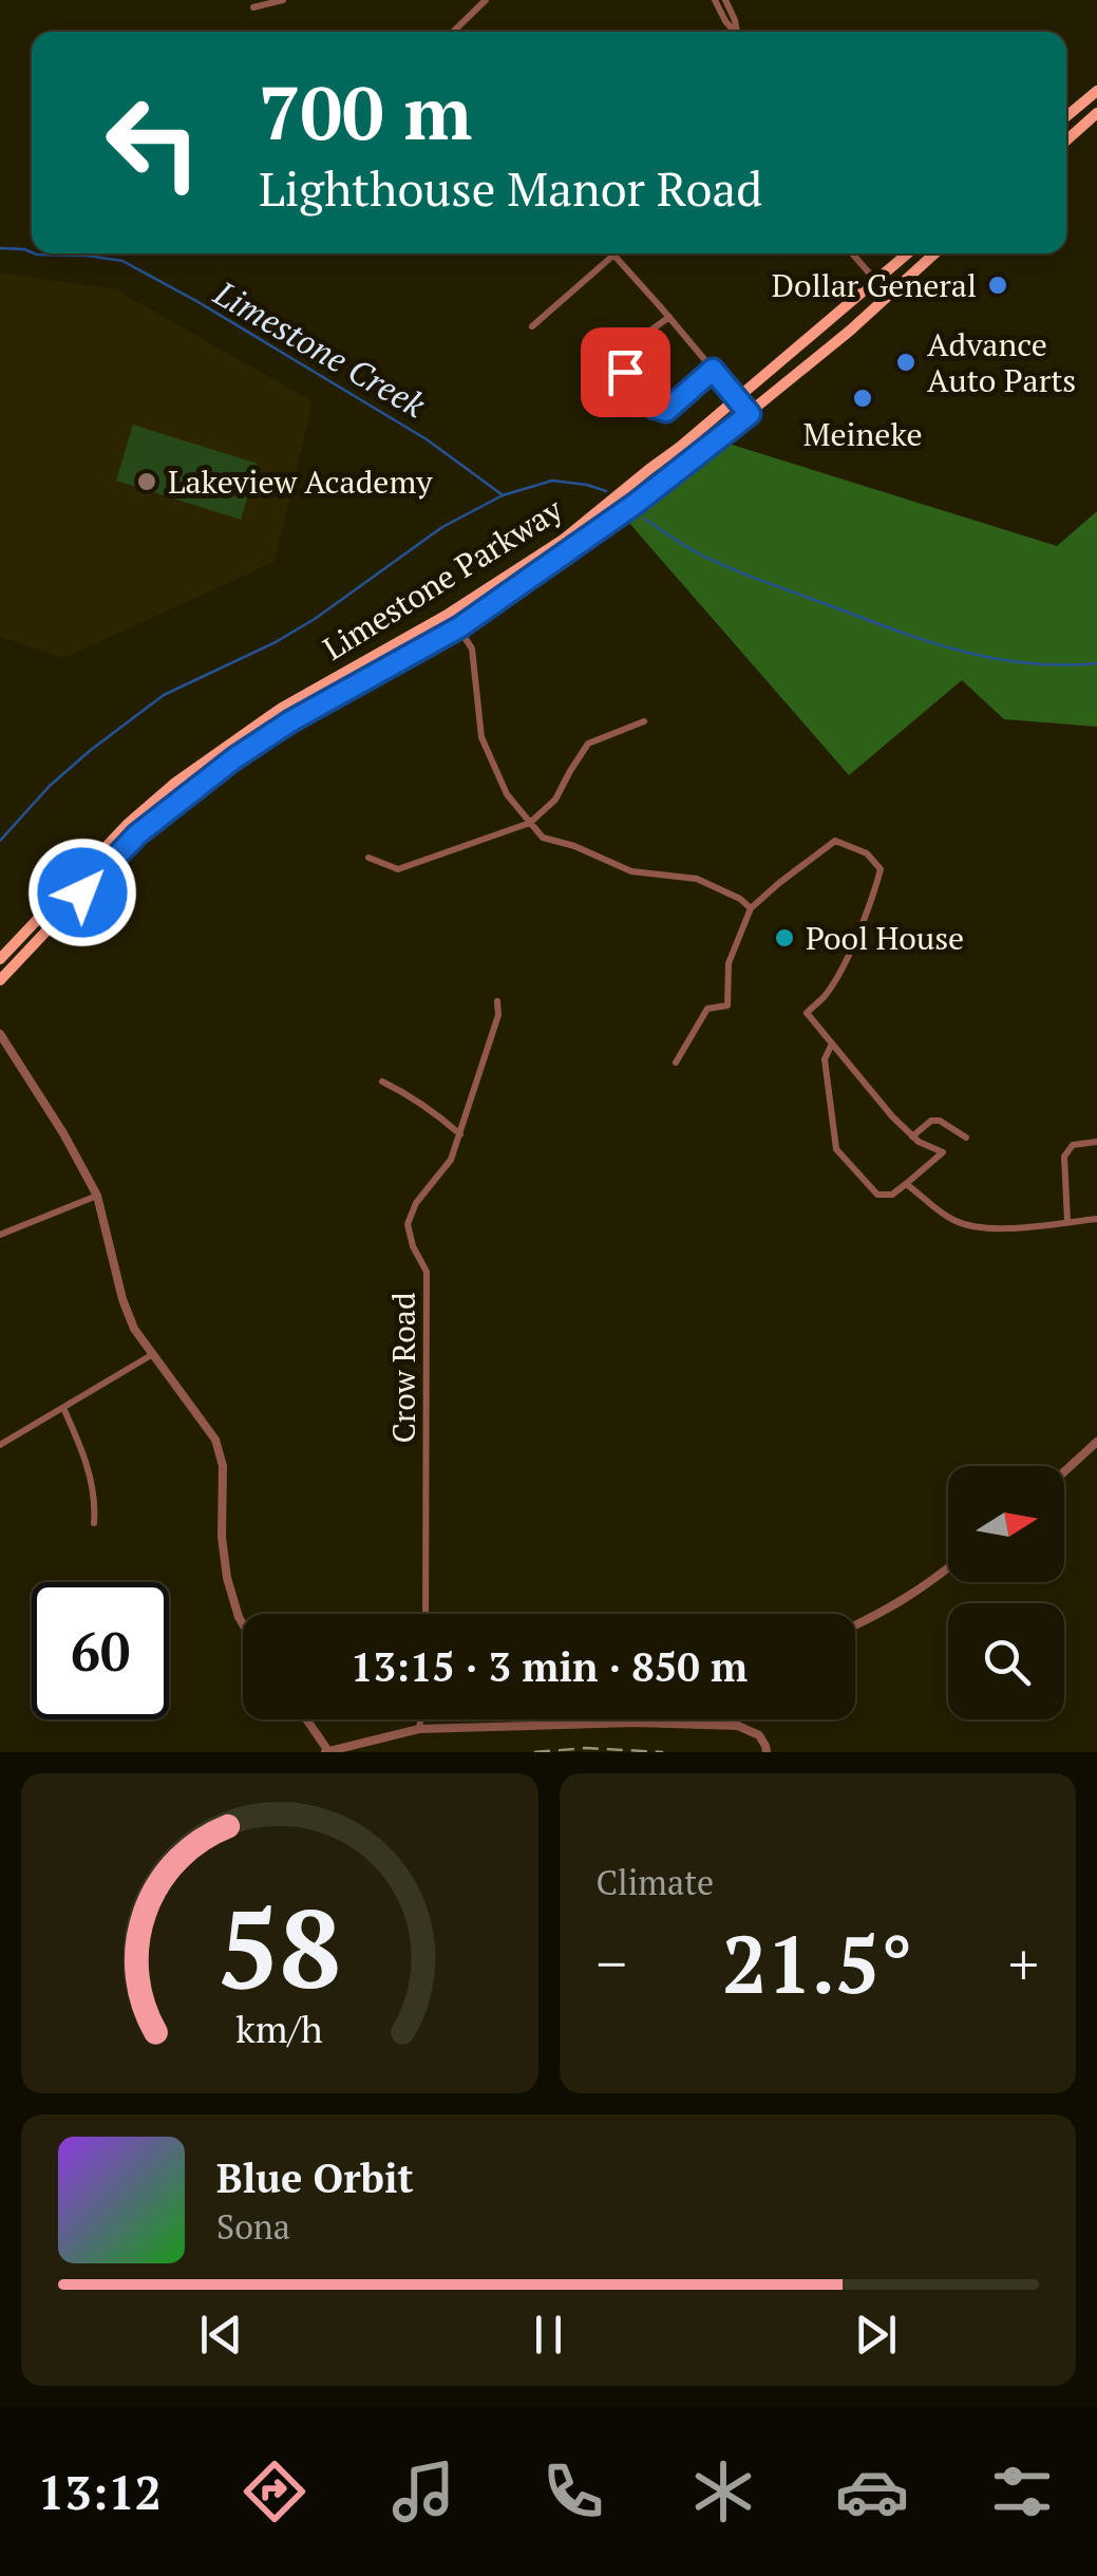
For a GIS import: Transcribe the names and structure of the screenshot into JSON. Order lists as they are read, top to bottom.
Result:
{
  "streets": {
    "main road": ["Limestone Parkway"],
    "street": ["Crow Road"]
  },
  "water": ["Limestone Creek"],
  "places": [
    "Dollar General",
    "Advance Auto Parts",
    "Meineke",
    "Lakeview Academy",
    "Pool House"
  ],
  "north": "right",
  "page": {
    "turn": ["700 m", "Lighthouse Manor Road"],
    "limit": "60",
    "trip": "13:15 · 3 min · 850 m",
    "tile": "Climate",
    "heat": ["−", "21.5°", "+"],
    "song": ["Blue Orbit", "Sona"],
    "tabs": "13:12",
    "gauge": ["58", "km/h"]
  }
}
